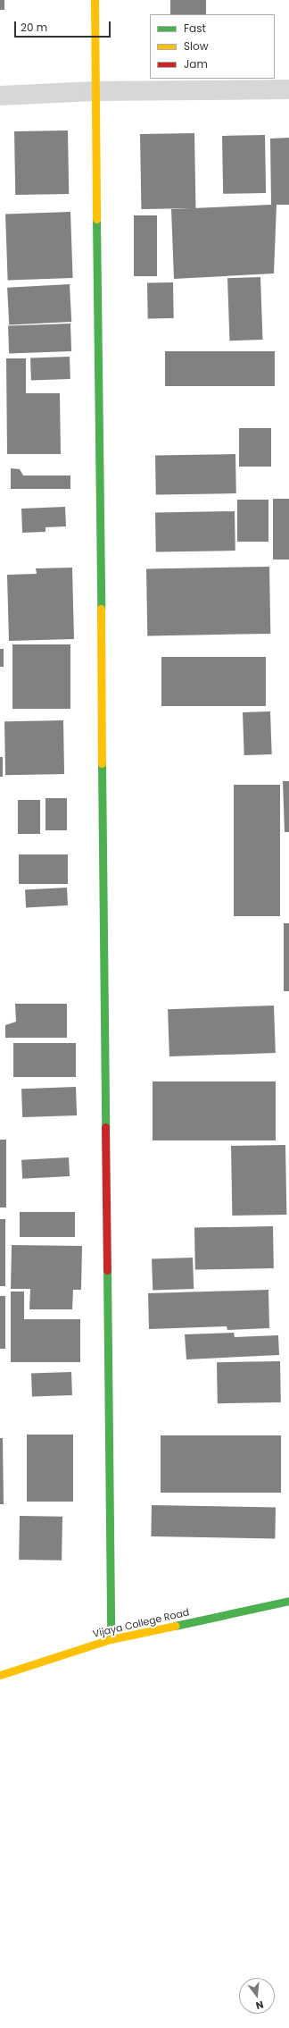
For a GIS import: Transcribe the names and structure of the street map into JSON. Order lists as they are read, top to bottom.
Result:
{
  "streets": {
    "street": ["Vijaya College Road"]
  },
  "legend": ["Fast", "Slow", "Jam"],
  "scale_bar": "20 m",
  "north": "bottom"
}
